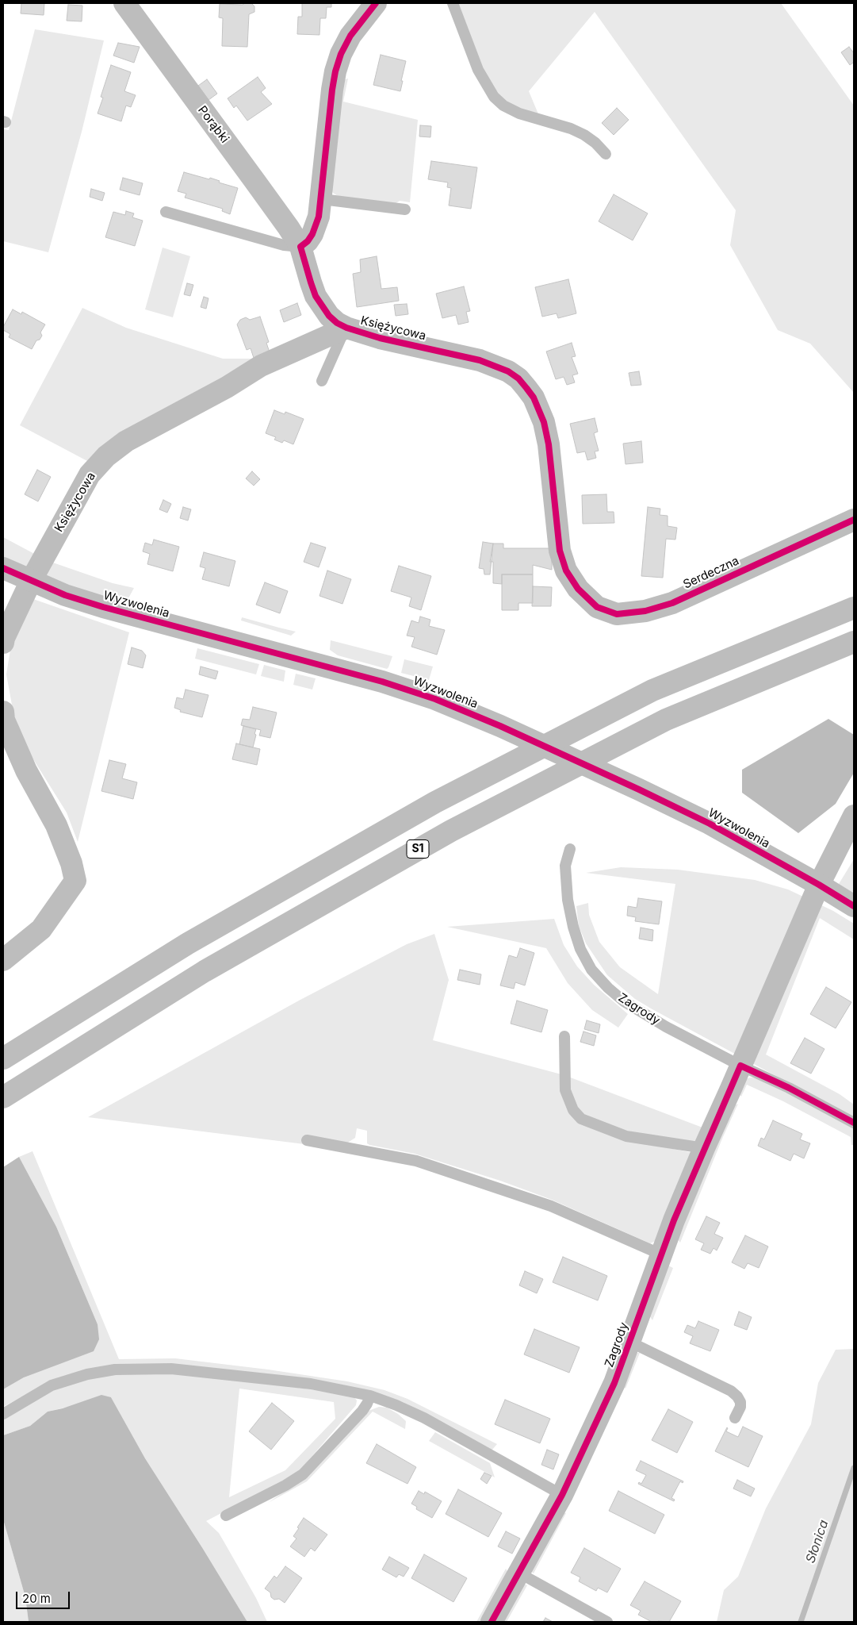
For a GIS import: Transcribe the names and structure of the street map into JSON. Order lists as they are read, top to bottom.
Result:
{
  "streets": {
    "main road": [
      "Porąbki",
      "Księżycowa",
      "Serdeczna",
      "Wyzwolenia",
      "S1",
      "Zagrody"
    ]
  },
  "crossings": [
    ["Porąbki", "Księżycowa"],
    ["Księżycowa", "Serdeczna"],
    ["Księżycowa", "Wyzwolenia"],
    ["Wyzwolenia", "Zagrody"]
  ],
  "water": ["Słonica"],
  "scale_bar": "20 m"
}
